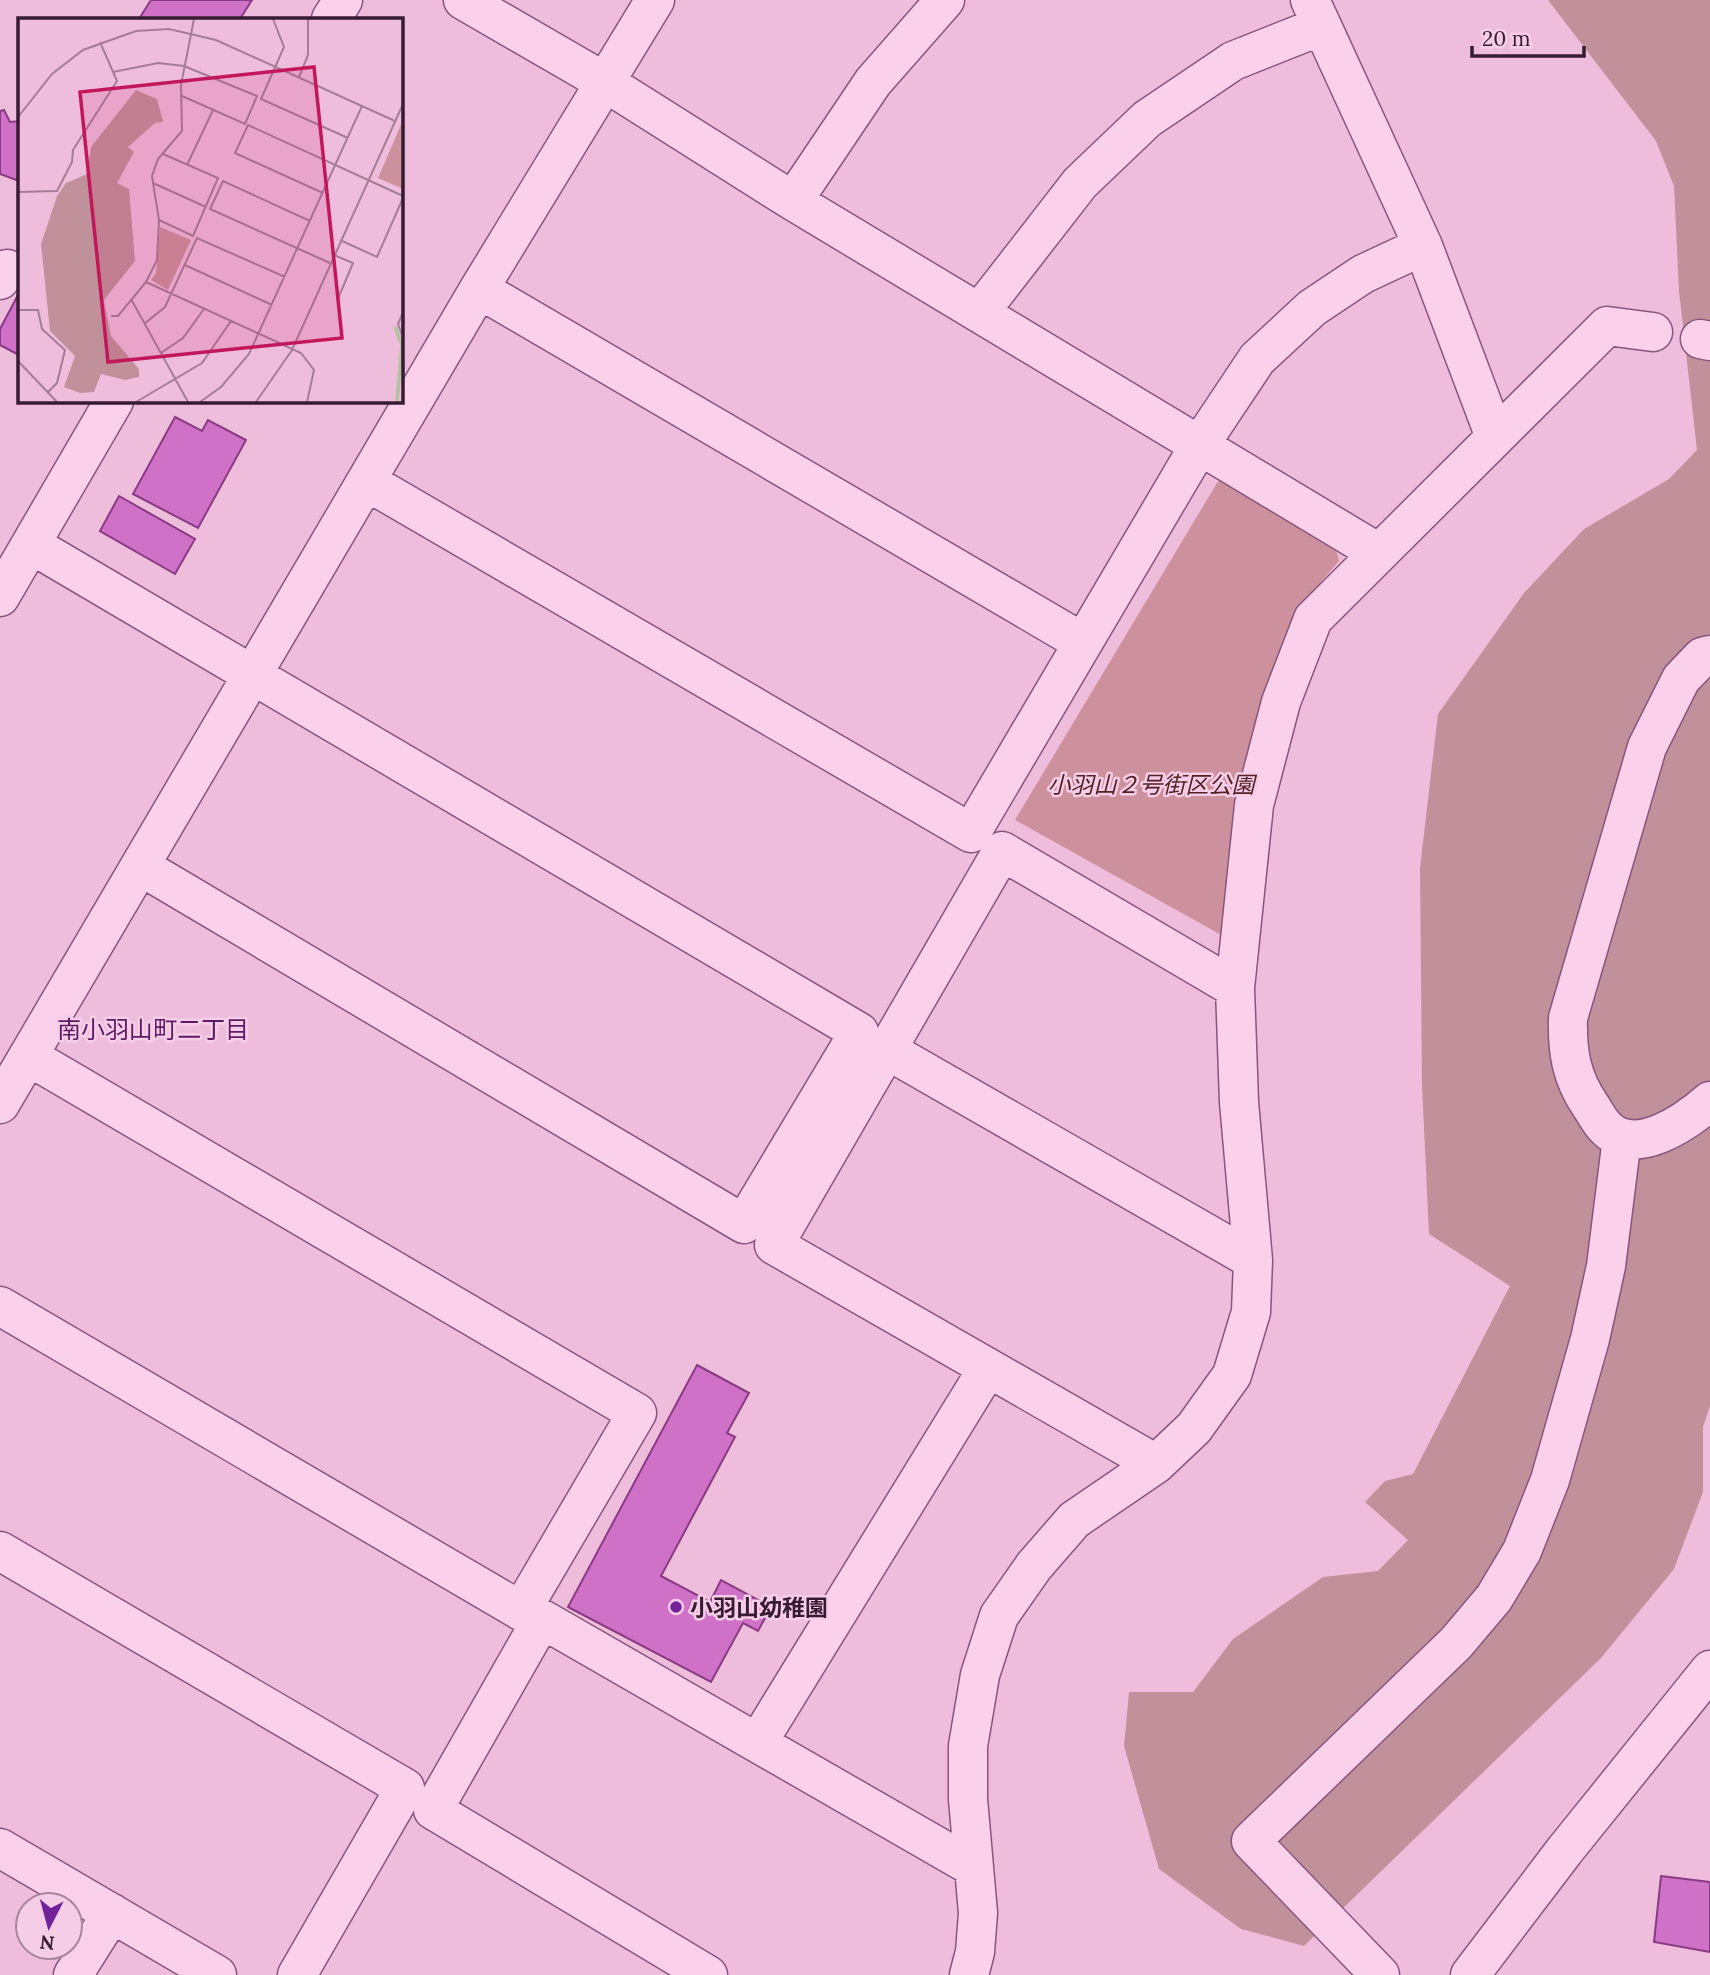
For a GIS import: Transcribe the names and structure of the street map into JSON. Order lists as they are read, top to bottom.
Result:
{
  "districts": ["南小羽山町二丁目"],
  "parks": ["小羽山２号街区公園"],
  "places": ["小羽山幼稚園"],
  "scale_bar": "20 m",
  "north": "bottom"
}
